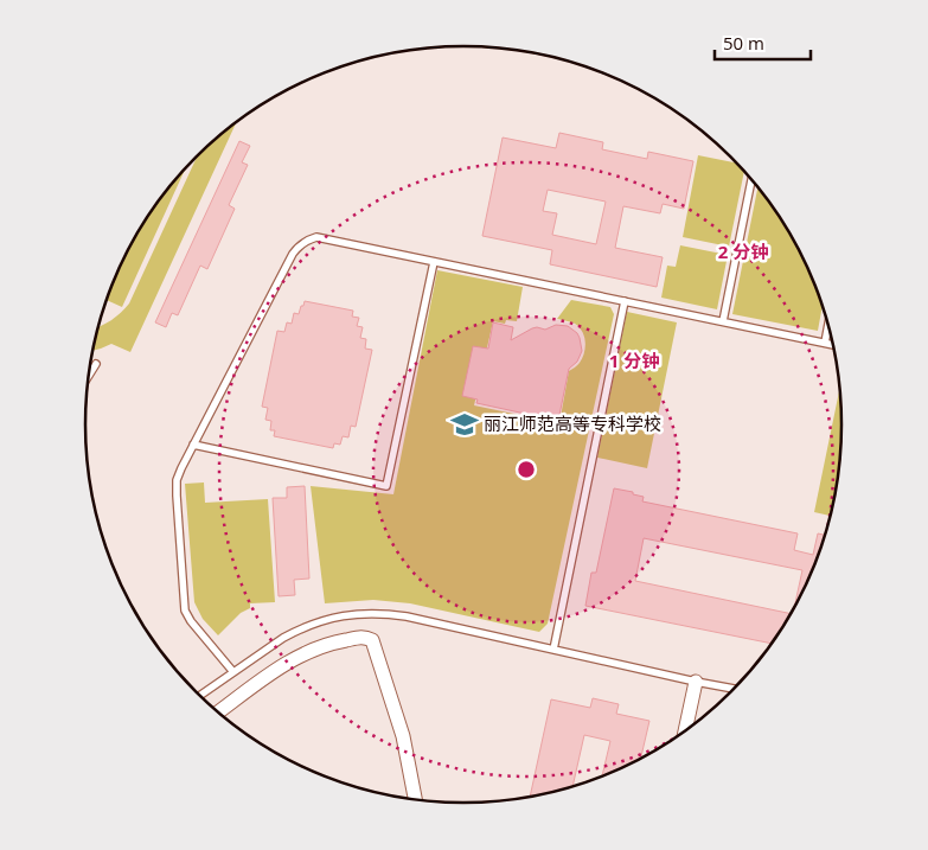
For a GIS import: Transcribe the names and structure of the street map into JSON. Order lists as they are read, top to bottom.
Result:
{
  "places": {
    "school or university": ["丽江师范高等专科学校"]
  },
  "scale_bar": "50 m",
  "rings": ["2 分钟", "1 分钟"]
}
